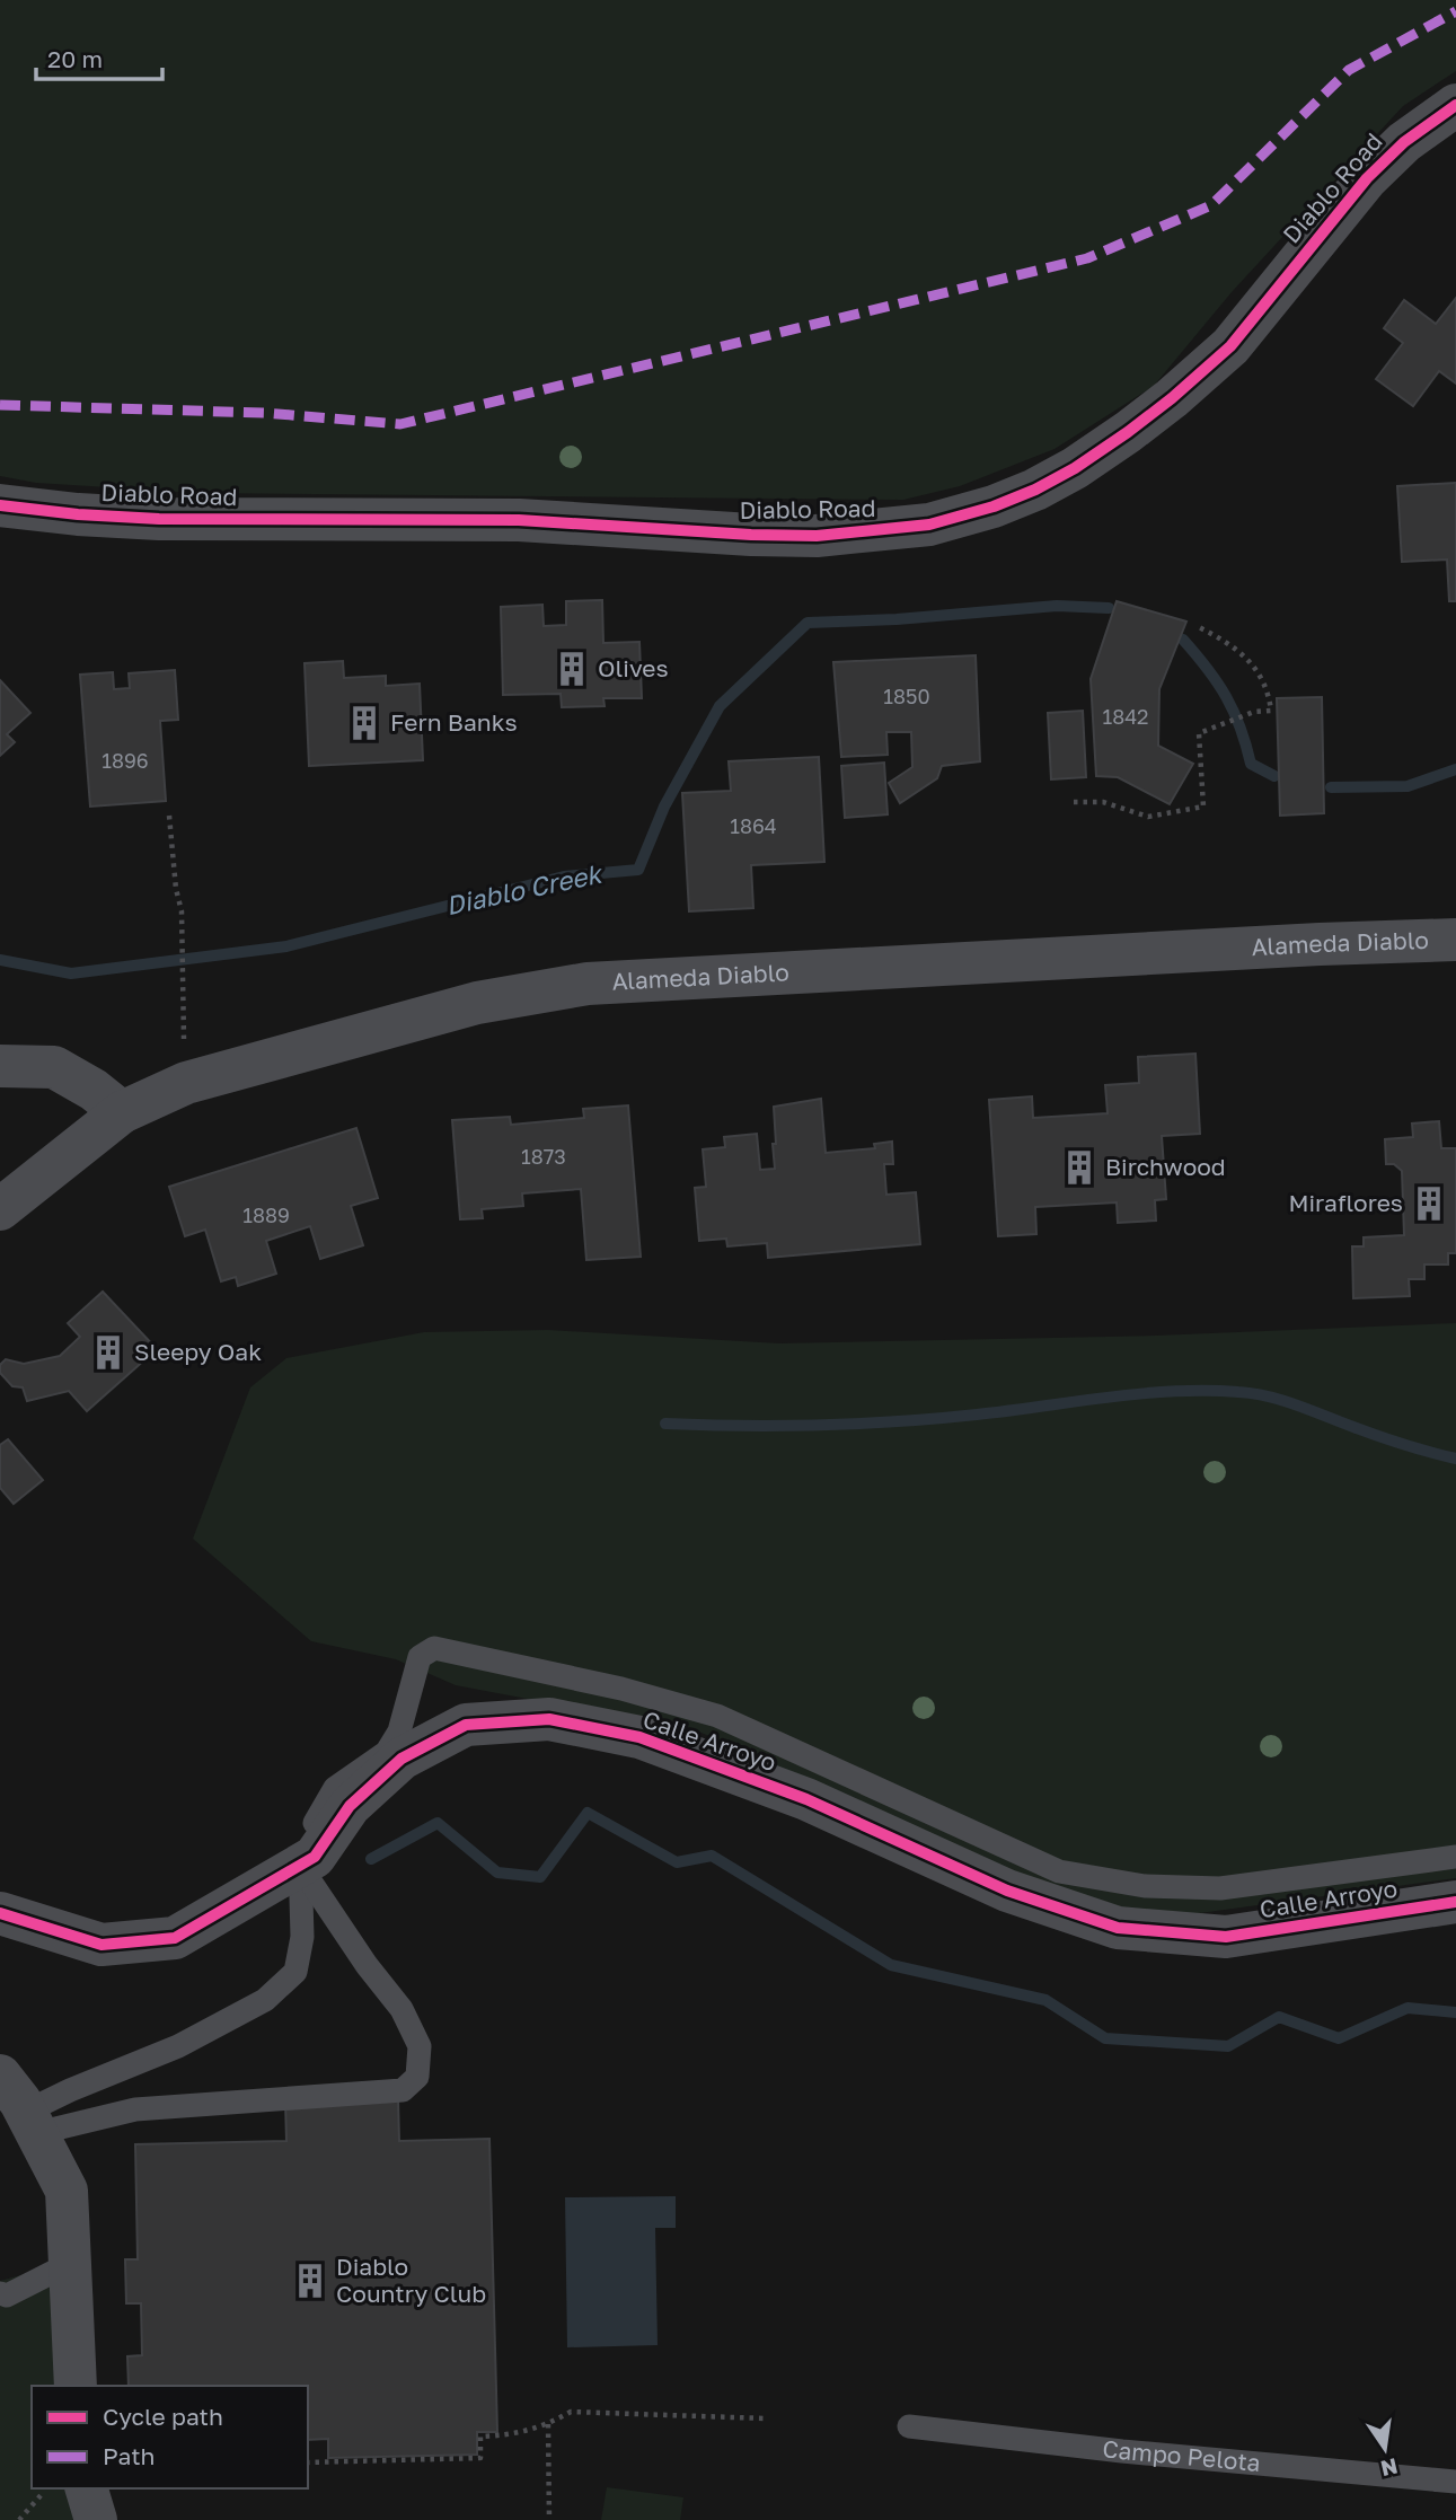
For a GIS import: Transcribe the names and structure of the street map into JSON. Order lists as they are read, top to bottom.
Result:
{
  "streets": {
    "street": ["Diablo Road", "Alameda Diablo", "Calle Arroyo"],
    "lane": ["Campo Pelota"]
  },
  "water": ["Diablo Creek"],
  "places": {
    "building": [
      "Olives",
      "Fern Banks",
      "Birchwood",
      "Miraflores",
      "Sleepy Oak",
      "Diablo Country Club"
    ]
  },
  "house_numbers": [
    "1850",
    "1842",
    "1896",
    "1864",
    "1873",
    "1889"
  ],
  "legend": ["Cycle path", "Path"],
  "scale_bar": "20 m",
  "north": "bottom"
}
